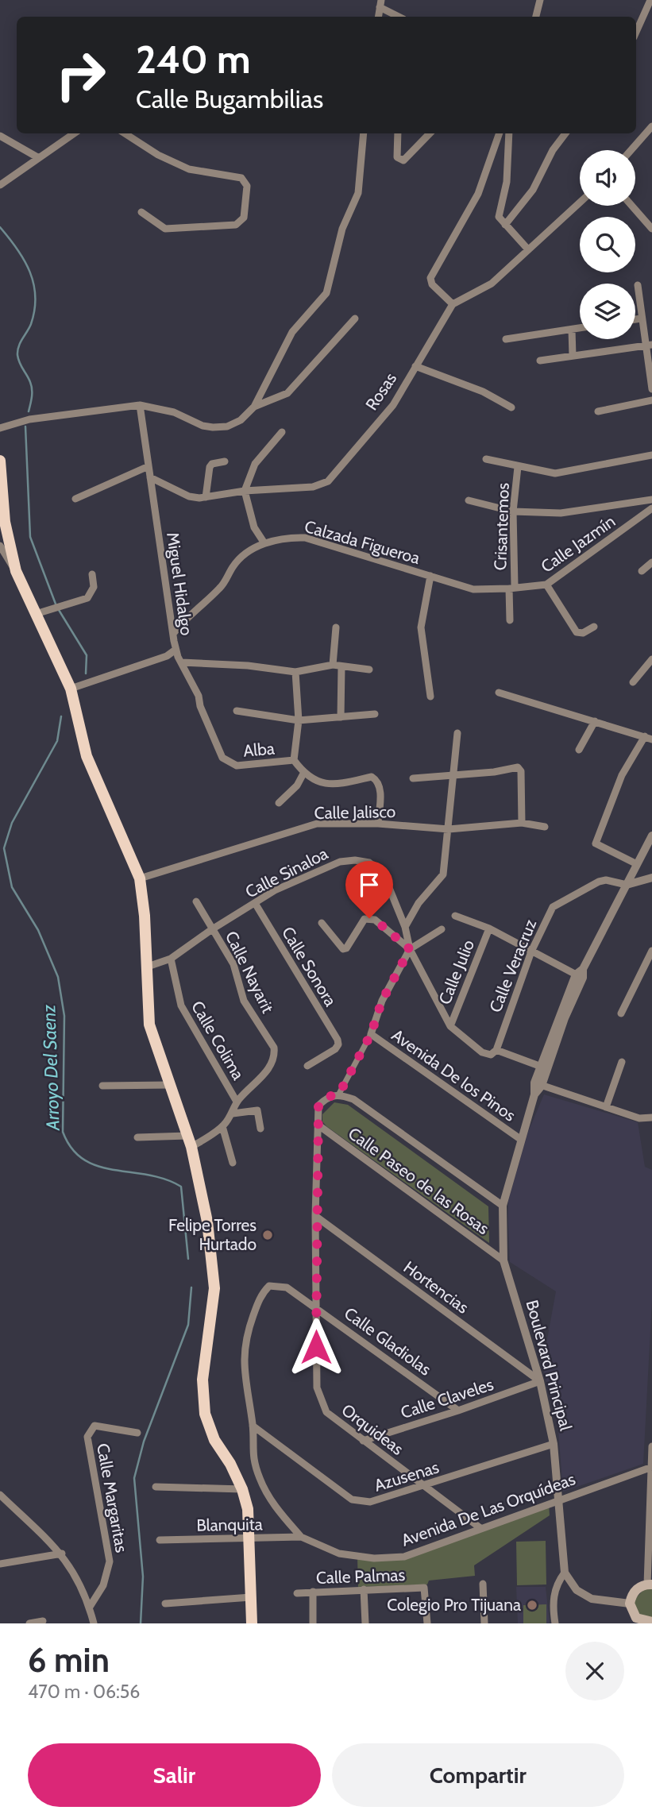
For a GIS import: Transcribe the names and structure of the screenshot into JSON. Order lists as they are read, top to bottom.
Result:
{
  "streets": {
    "street": [
      "Rosas",
      "Crisantemos",
      "Calzada Figueroa",
      "Calle Jazmín",
      "Miguel Hidalgo",
      "Alba",
      "Calle Jalisco",
      "Calle Sinaloa",
      "Calle Veracruz",
      "Calle Sonora",
      "Calle Nayarit",
      "Calle Julio",
      "Calle Colima",
      "Avenida De los Pinos",
      "Calle Paseo de las Rosas",
      "Hortencias",
      "Calle Gladiolas",
      "Boulevard Principal",
      "Calle Claveles",
      "Orquideas",
      "Azusenas",
      "Calle Margaritas",
      "Avenida De Las Orquídeas",
      "Blanquita",
      "Calle Palmas"
    ]
  },
  "crossings": [
    ["Rosas", "Miguel Hidalgo"],
    ["Crisantemos", "Calzada Figueroa"],
    ["Crisantemos", "Calle Jazmín"],
    ["Calzada Figueroa", "Calle Jazmín"],
    ["Calzada Figueroa", "Miguel Hidalgo"],
    ["Miguel Hidalgo", "Alba"],
    ["Calle Sinaloa", "Calle Sonora"],
    ["Calle Sinaloa", "Calle Nayarit"],
    ["Calle Sinaloa", "Calle Julio"],
    ["Calle Sinaloa", "Calle Colima"],
    ["Calle Veracruz", "Boulevard Principal"],
    ["Calle Nayarit", "Calle Colima"],
    ["Avenida De los Pinos", "Boulevard Principal"],
    ["Calle Paseo de las Rosas", "Boulevard Principal"],
    ["Calle Paseo de las Rosas", "Orquideas"],
    ["Hortencias", "Boulevard Principal"],
    ["Hortencias", "Calle Claveles"],
    ["Hortencias", "Orquideas"],
    ["Calle Gladiolas", "Calle Claveles"],
    ["Calle Gladiolas", "Orquideas"],
    ["Calle Gladiolas", "Azusenas"],
    ["Boulevard Principal", "Calle Claveles"],
    ["Boulevard Principal", "Azusenas"],
    ["Boulevard Principal", "Avenida De Las Orquídeas"],
    ["Calle Claveles", "Orquideas"],
    ["Orquideas", "Azusenas"],
    ["Orquideas", "Avenida De Las Orquídeas"],
    ["Avenida De Las Orquídeas", "Blanquita"]
  ],
  "water": ["Arroyo Del Saenz"],
  "places": ["Felipe Torres Hurtado", "Colegio Pro Tijuana"],
  "page": {
    "turn": ["240 m", "Calle Bugambilias"],
    "heading": ["6 min", "470 m · 06:56"],
    "buttons": ["Salir", "Compartir"]
  }
}
